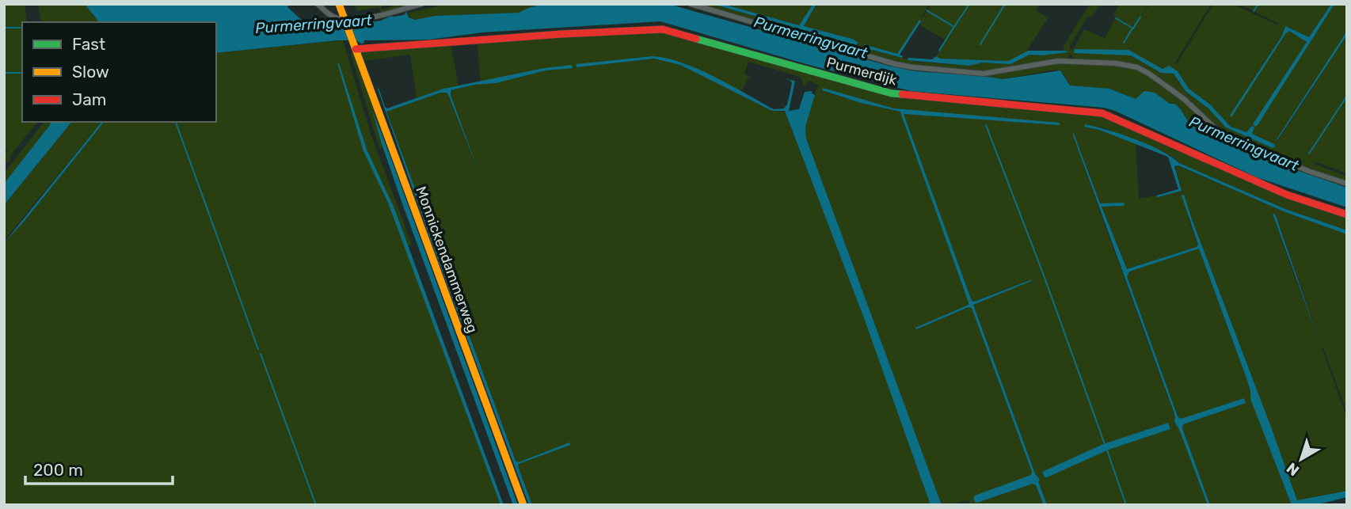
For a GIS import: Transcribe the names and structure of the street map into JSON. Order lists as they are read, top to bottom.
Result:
{
  "streets": {
    "street": ["Purmerdijk", "Monnickendammerweg"]
  },
  "crossings": [
    ["Purmerdijk", "Monnickendammerweg"]
  ],
  "water": ["Purmerringvaart"],
  "legend": ["Fast", "Slow", "Jam"],
  "scale_bar": "200 m",
  "north": "bottom left"
}
